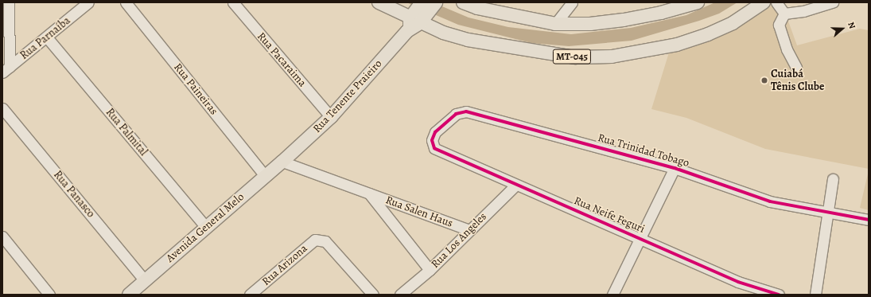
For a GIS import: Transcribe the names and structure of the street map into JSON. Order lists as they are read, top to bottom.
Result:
{
  "streets": {
    "main road": ["MT-045", "Rua Tenente Praieiro", "Avenida General Melo"],
    "street": [
      "Rua Parnaíba",
      "Rua Pacaraima",
      "Rua Paineiras",
      "Rua Palmital",
      "Rua Trinidad Tobago",
      "Rua Panasco",
      "Rua Salen Haus",
      "Rua Neife Feguri",
      "Rua Los Angeles",
      "Rua Arizona"
    ]
  },
  "crossings": [
    ["Rua Parnaíba", "Rua Palmital"],
    ["MT-045", "Rua Tenente Praieiro"],
    ["Rua Pacaraima", "Rua Tenente Praieiro"],
    ["Rua Paineiras", "Avenida General Melo"],
    ["Rua Tenente Praieiro", "Rua Salen Haus"],
    ["Rua Tenente Praieiro", "Avenida General Melo"],
    ["Rua Palmital", "Avenida General Melo"],
    ["Rua Trinidad Tobago", "Rua Neife Feguri"],
    ["Rua Panasco", "Avenida General Melo"],
    ["Rua Salen Haus", "Avenida General Melo"],
    ["Rua Salen Haus", "Rua Los Angeles"],
    ["Rua Neife Feguri", "Rua Los Angeles"]
  ],
  "places": ["Cuiabá Tênis Clube"],
  "north": "right"
}
